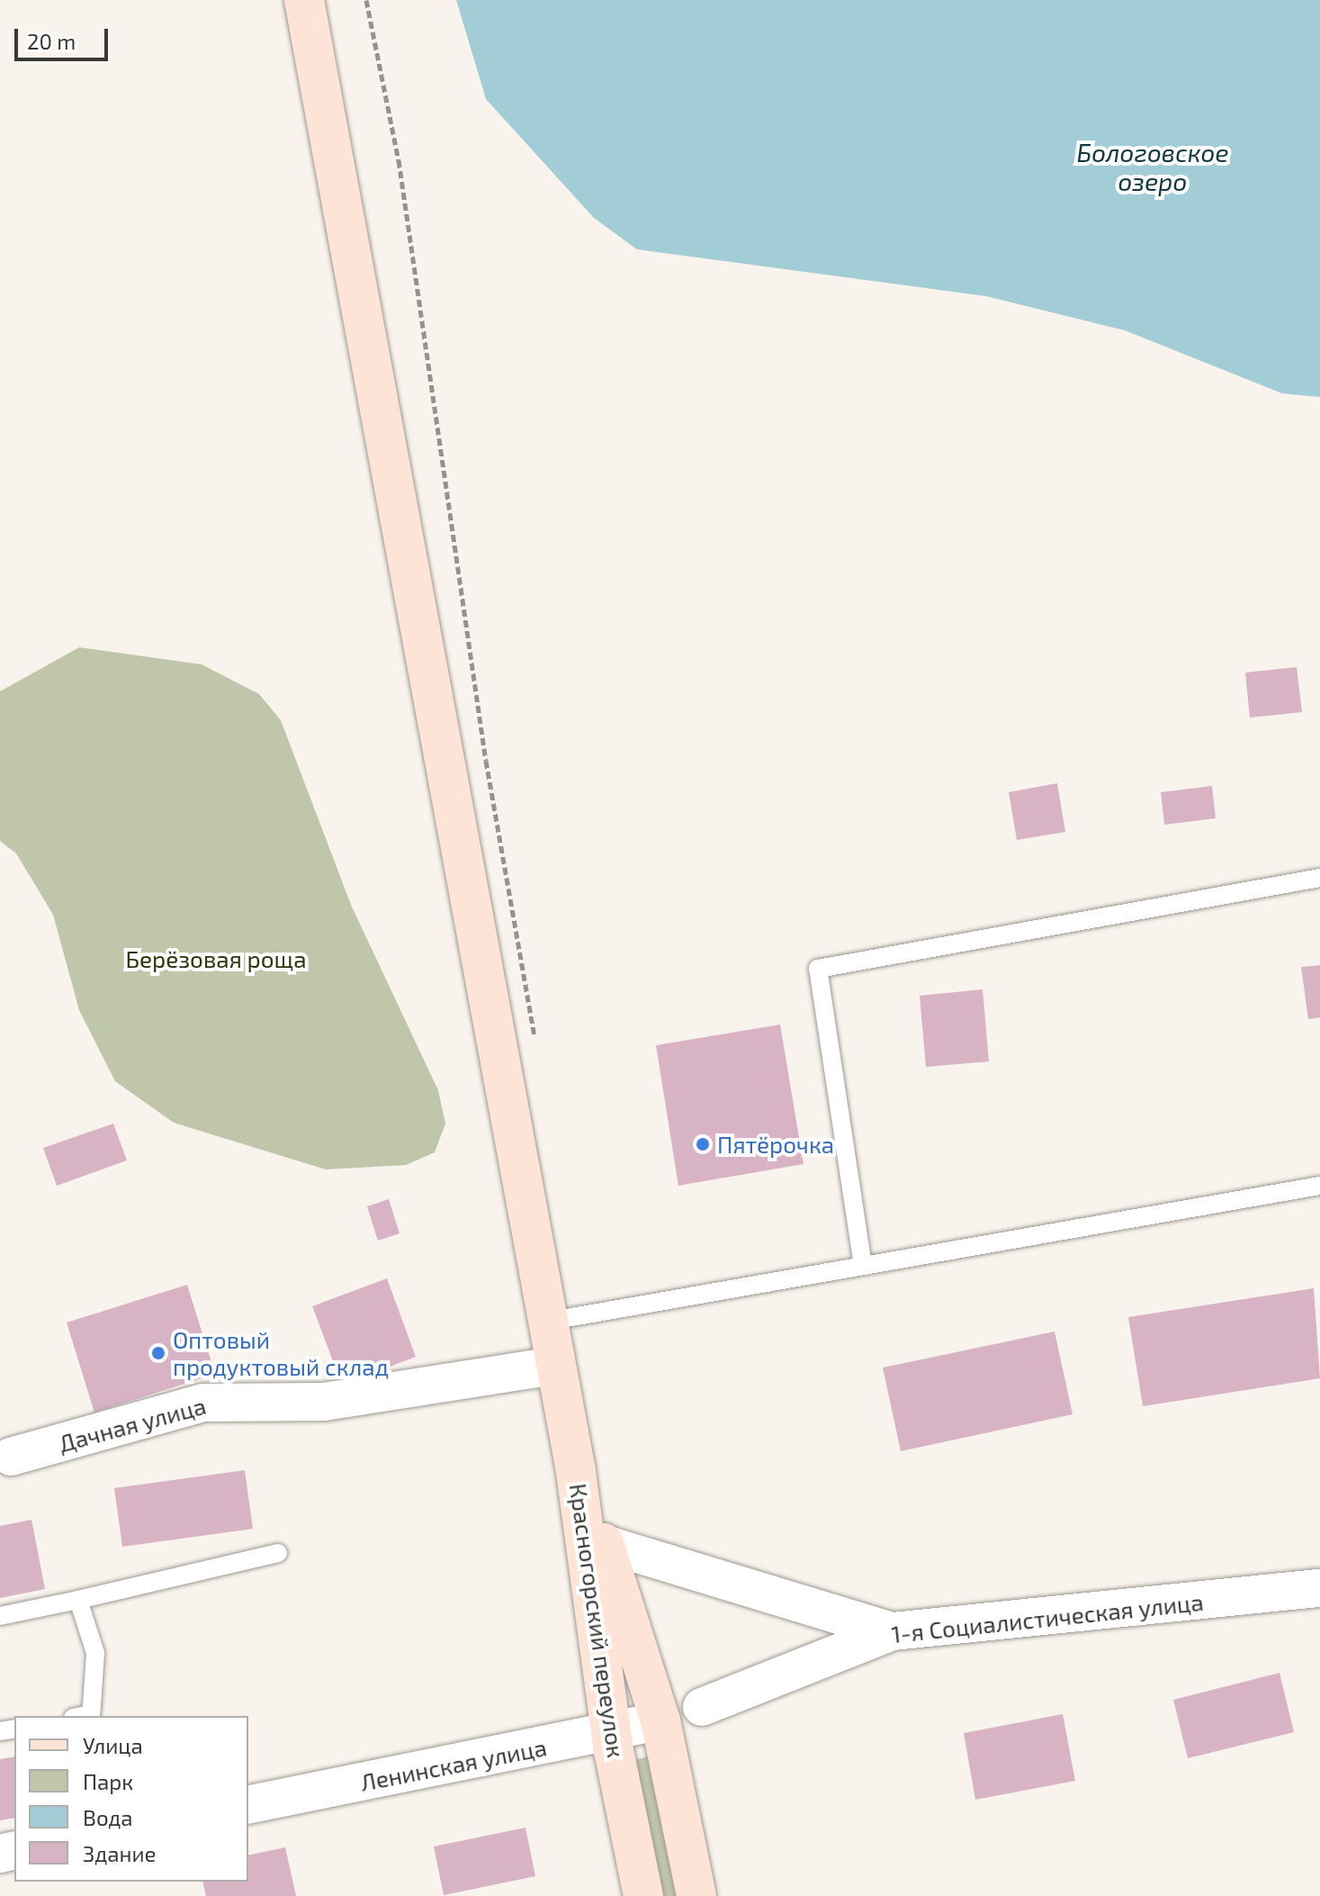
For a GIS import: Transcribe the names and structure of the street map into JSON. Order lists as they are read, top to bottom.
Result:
{
  "streets": {
    "main road": ["Красногорский переулок"],
    "street": ["Дачная улица", "1-я Социалистическая улица", "Ленинская улица"]
  },
  "crossings": [
    ["Красногорский переулок", "Ленинская улица"]
  ],
  "water": ["Бологовское озеро"],
  "parks": ["Берёзовая роща"],
  "places": ["Пятёрочка", "Оптовый продуктовый склад"],
  "legend": [
    "Улица",
    "Парк",
    "Вода",
    "Здание"
  ],
  "scale_bar": "20 m"
}
